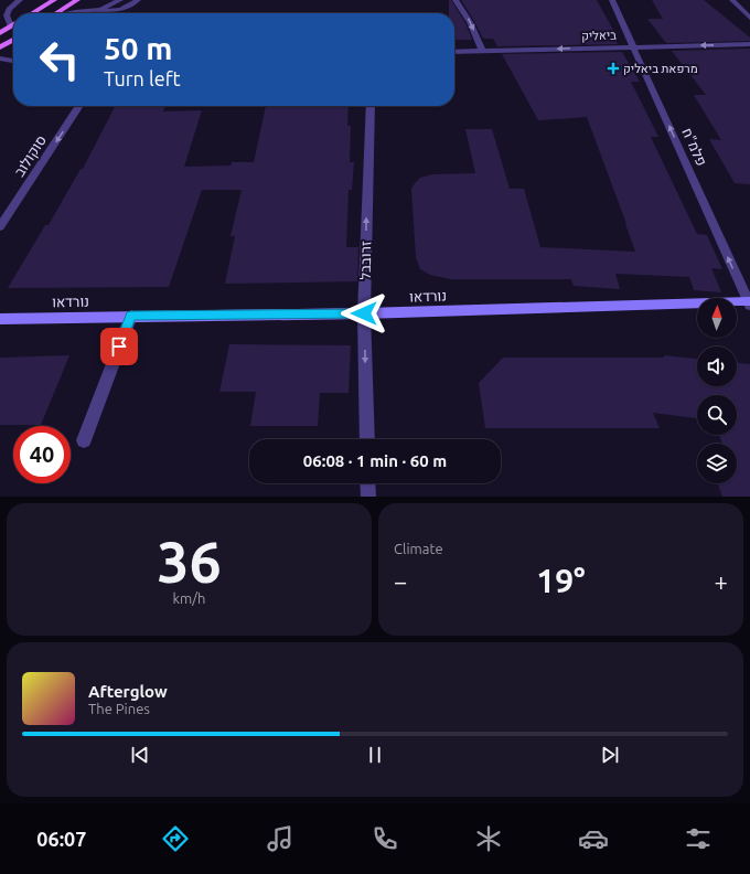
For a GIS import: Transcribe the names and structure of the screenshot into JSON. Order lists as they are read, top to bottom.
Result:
{
  "streets": {
    "street": [
      "ביאליק",
      "פלמ\"ח",
      "סוקולוב",
      "זרובבל",
      "נורדאו"
    ]
  },
  "crossings": [
    ["ביאליק", "פלמ\"ח"],
    ["פלמ\"ח", "נורדאו"],
    ["זרובבל", "נורדאו"]
  ],
  "one_way": ["ביאליק", "פלמ\"ח", "סוקולוב"],
  "places": {
    "health": ["מרפאת ביאליק"]
  },
  "north": "top",
  "page": {
    "turn": ["50 m", "Turn left"],
    "limit": "40",
    "trip": "06:08 · 1 min · 60 m",
    "tile": [
      ["36", "km/h"],
      "Climate"
    ],
    "heat": ["−", "19°", "+"],
    "song": ["Afterglow", "The Pines"],
    "tabs": "06:07"
  }
}
